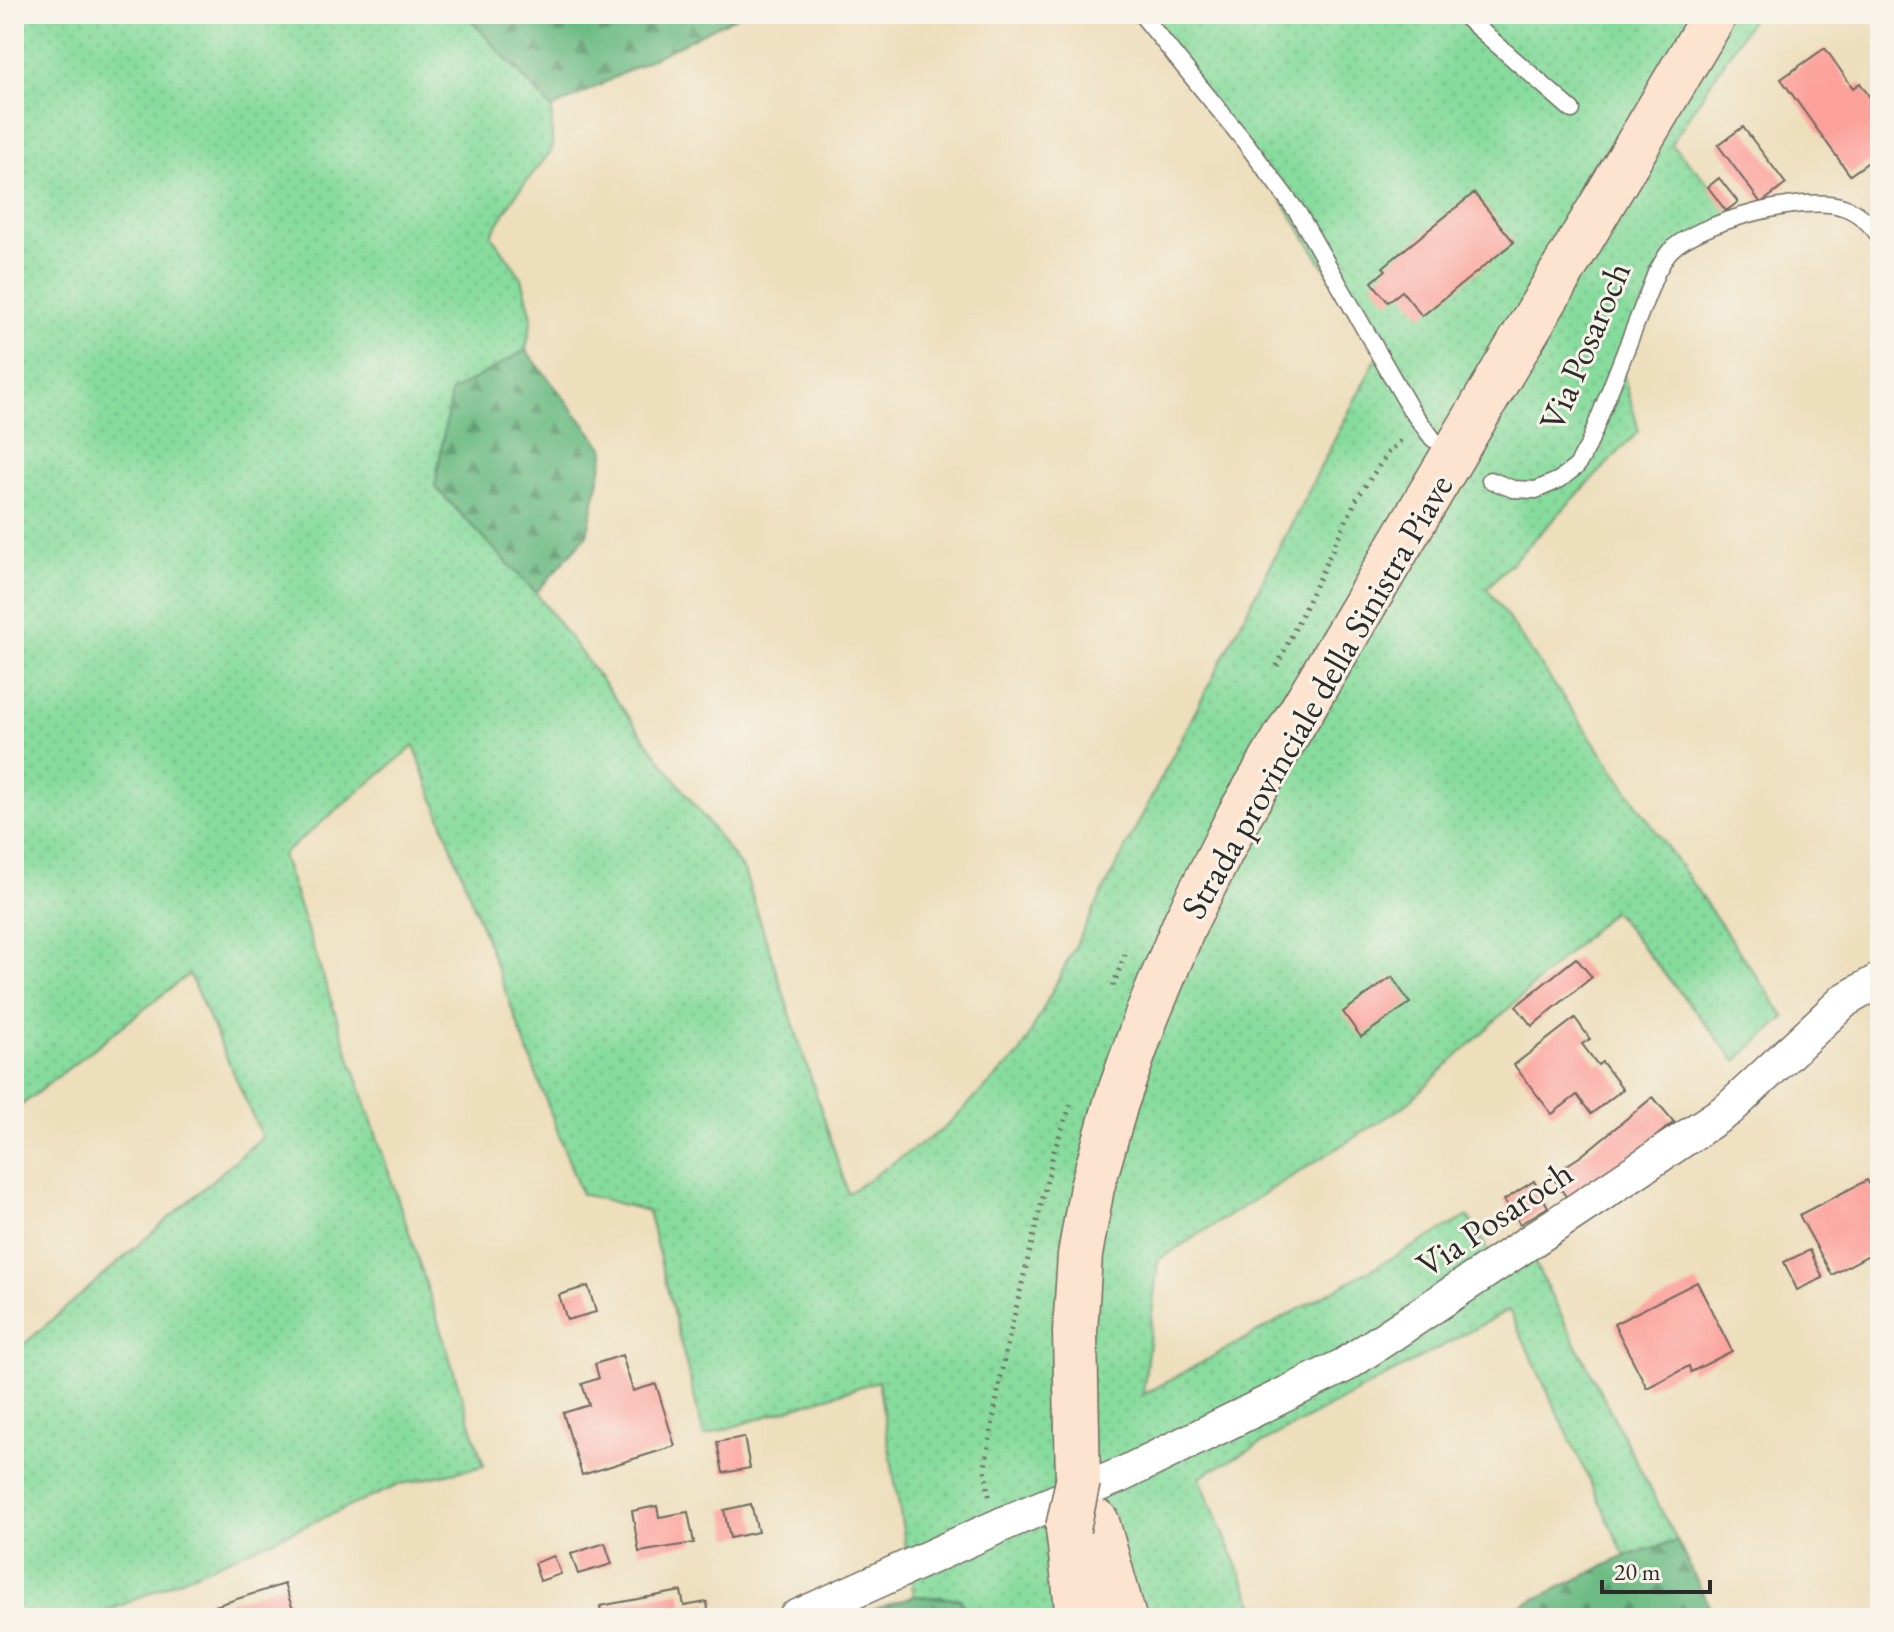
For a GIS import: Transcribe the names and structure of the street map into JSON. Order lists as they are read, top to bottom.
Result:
{
  "streets": {
    "main road": ["Strada provinciale della Sinistra Piave"],
    "street": ["Via Posaroch"]
  },
  "scale_bar": "20 m"
}
